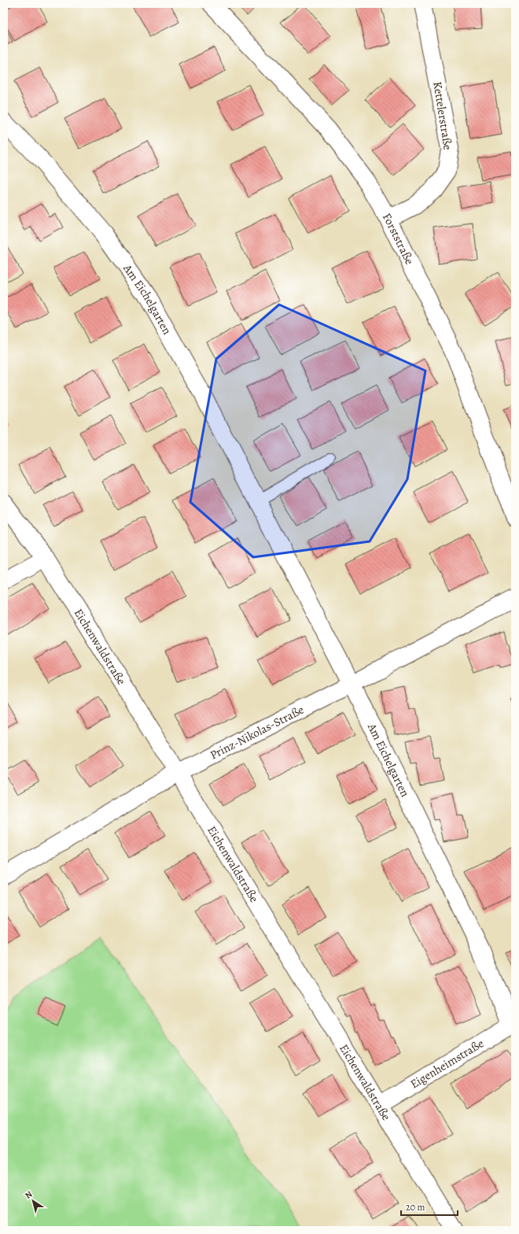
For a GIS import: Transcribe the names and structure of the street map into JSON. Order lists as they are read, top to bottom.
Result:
{
  "streets": {
    "street": [
      "Kettelerstraße",
      "Forststraße",
      "Am Eichelgarten",
      "Eichenwaldstraße",
      "Prinz-Nikolas-Straße",
      "Eigenheimstraße"
    ]
  },
  "crossings": [
    ["Kettelerstraße", "Forststraße"],
    ["Am Eichelgarten", "Prinz-Nikolas-Straße"],
    ["Am Eichelgarten", "Eigenheimstraße"],
    ["Eichenwaldstraße", "Prinz-Nikolas-Straße"],
    ["Eichenwaldstraße", "Eigenheimstraße"]
  ],
  "scale_bar": "20 m",
  "north": "top left"
}
